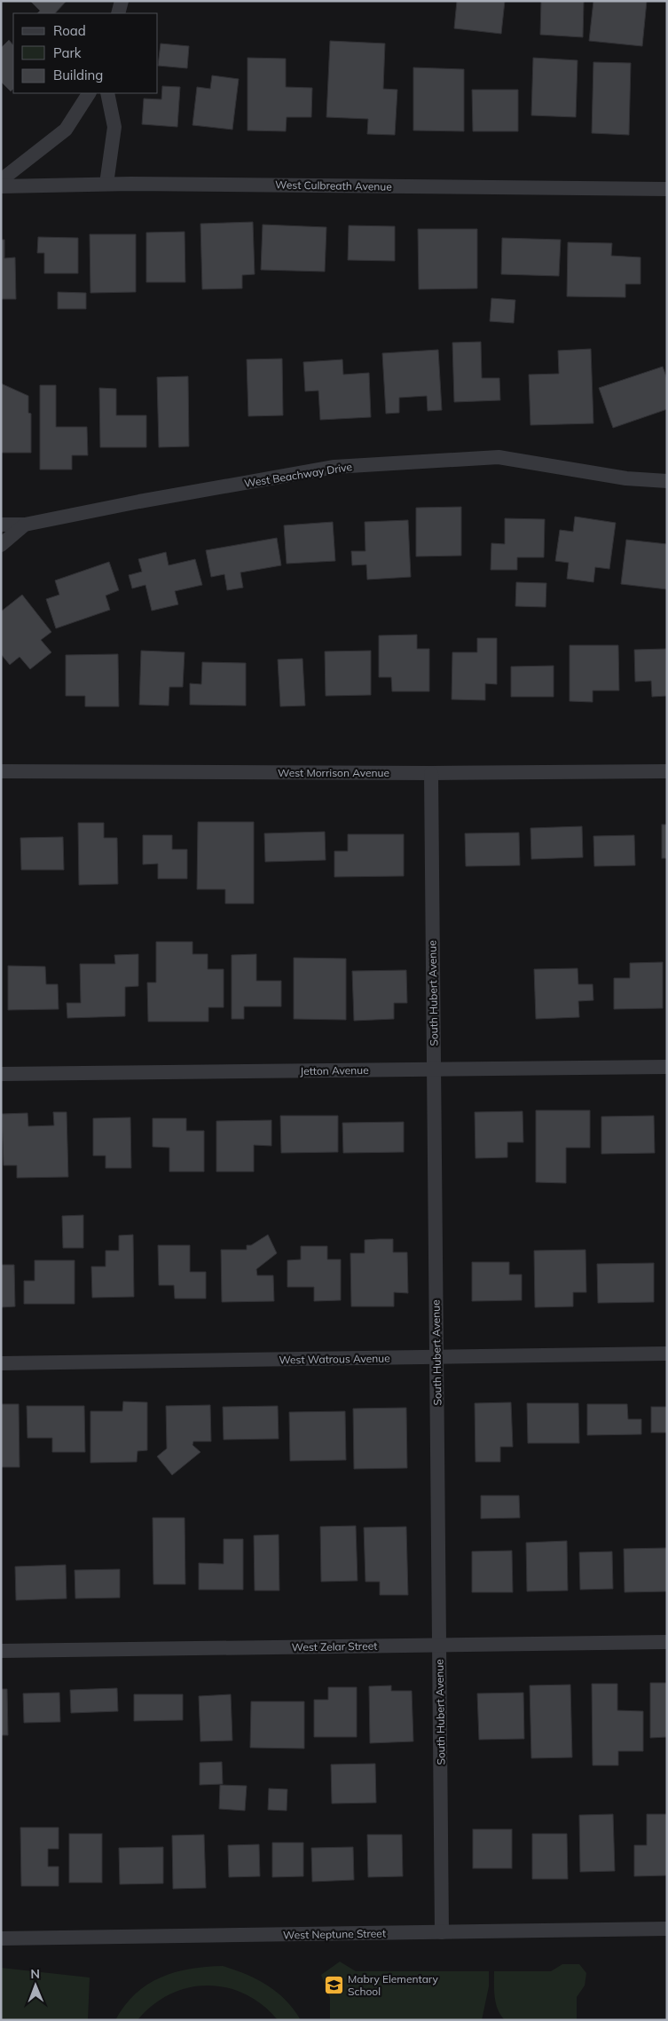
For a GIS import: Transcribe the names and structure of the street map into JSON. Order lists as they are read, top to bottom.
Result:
{
  "streets": {
    "street": [
      "West Culbreath Avenue",
      "West Beachway Drive",
      "West Morrison Avenue",
      "South Hubert Avenue",
      "Jetton Avenue",
      "West Watrous Avenue",
      "West Zelar Street",
      "West Neptune Street"
    ]
  },
  "crossings": [
    ["West Morrison Avenue", "South Hubert Avenue"],
    ["South Hubert Avenue", "Jetton Avenue"],
    ["South Hubert Avenue", "West Watrous Avenue"],
    ["South Hubert Avenue", "West Zelar Street"],
    ["South Hubert Avenue", "West Neptune Street"]
  ],
  "places": {
    "school or university": ["Mabry Elementary School"]
  },
  "legend": ["Road", "Park", "Building"],
  "north": "top"
}
